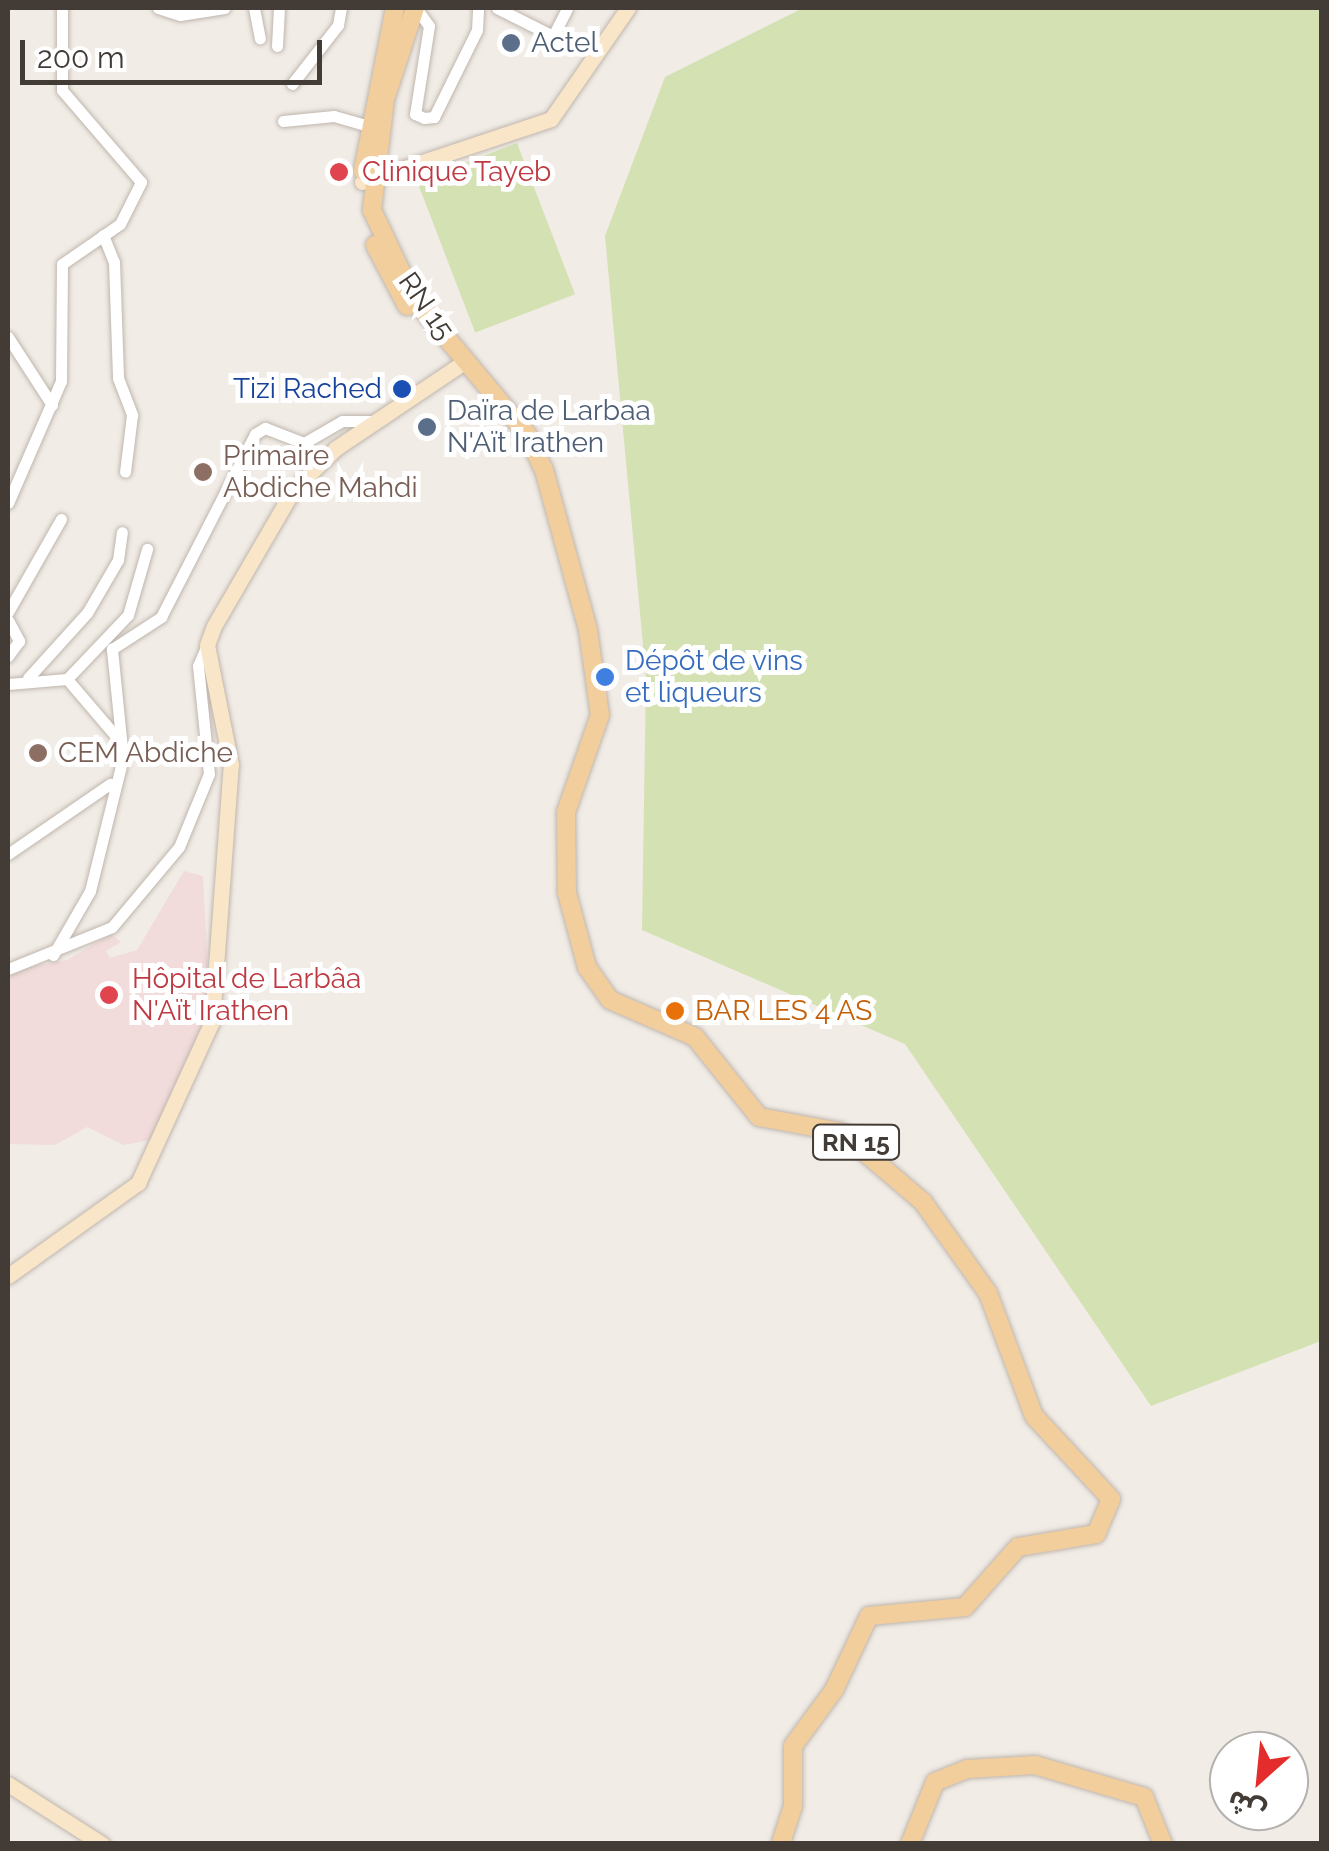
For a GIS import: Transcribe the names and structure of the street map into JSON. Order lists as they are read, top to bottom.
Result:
{
  "streets": {
    "main road": ["RN 15"]
  },
  "places": [
    "Actel",
    "Clinique Tayeb",
    "Tizi Rached",
    "Daïra de Larbaa N'Aït Irathen",
    "Primaire Abdiche Mahdi",
    "Dépôt de vins et liqueurs",
    "CEM Abdiche",
    "Hôpital de Larbâa N'Aït Irathen",
    "BAR LES 4 AS"
  ],
  "scale_bar": "200 m",
  "north": "bottom left"
}
